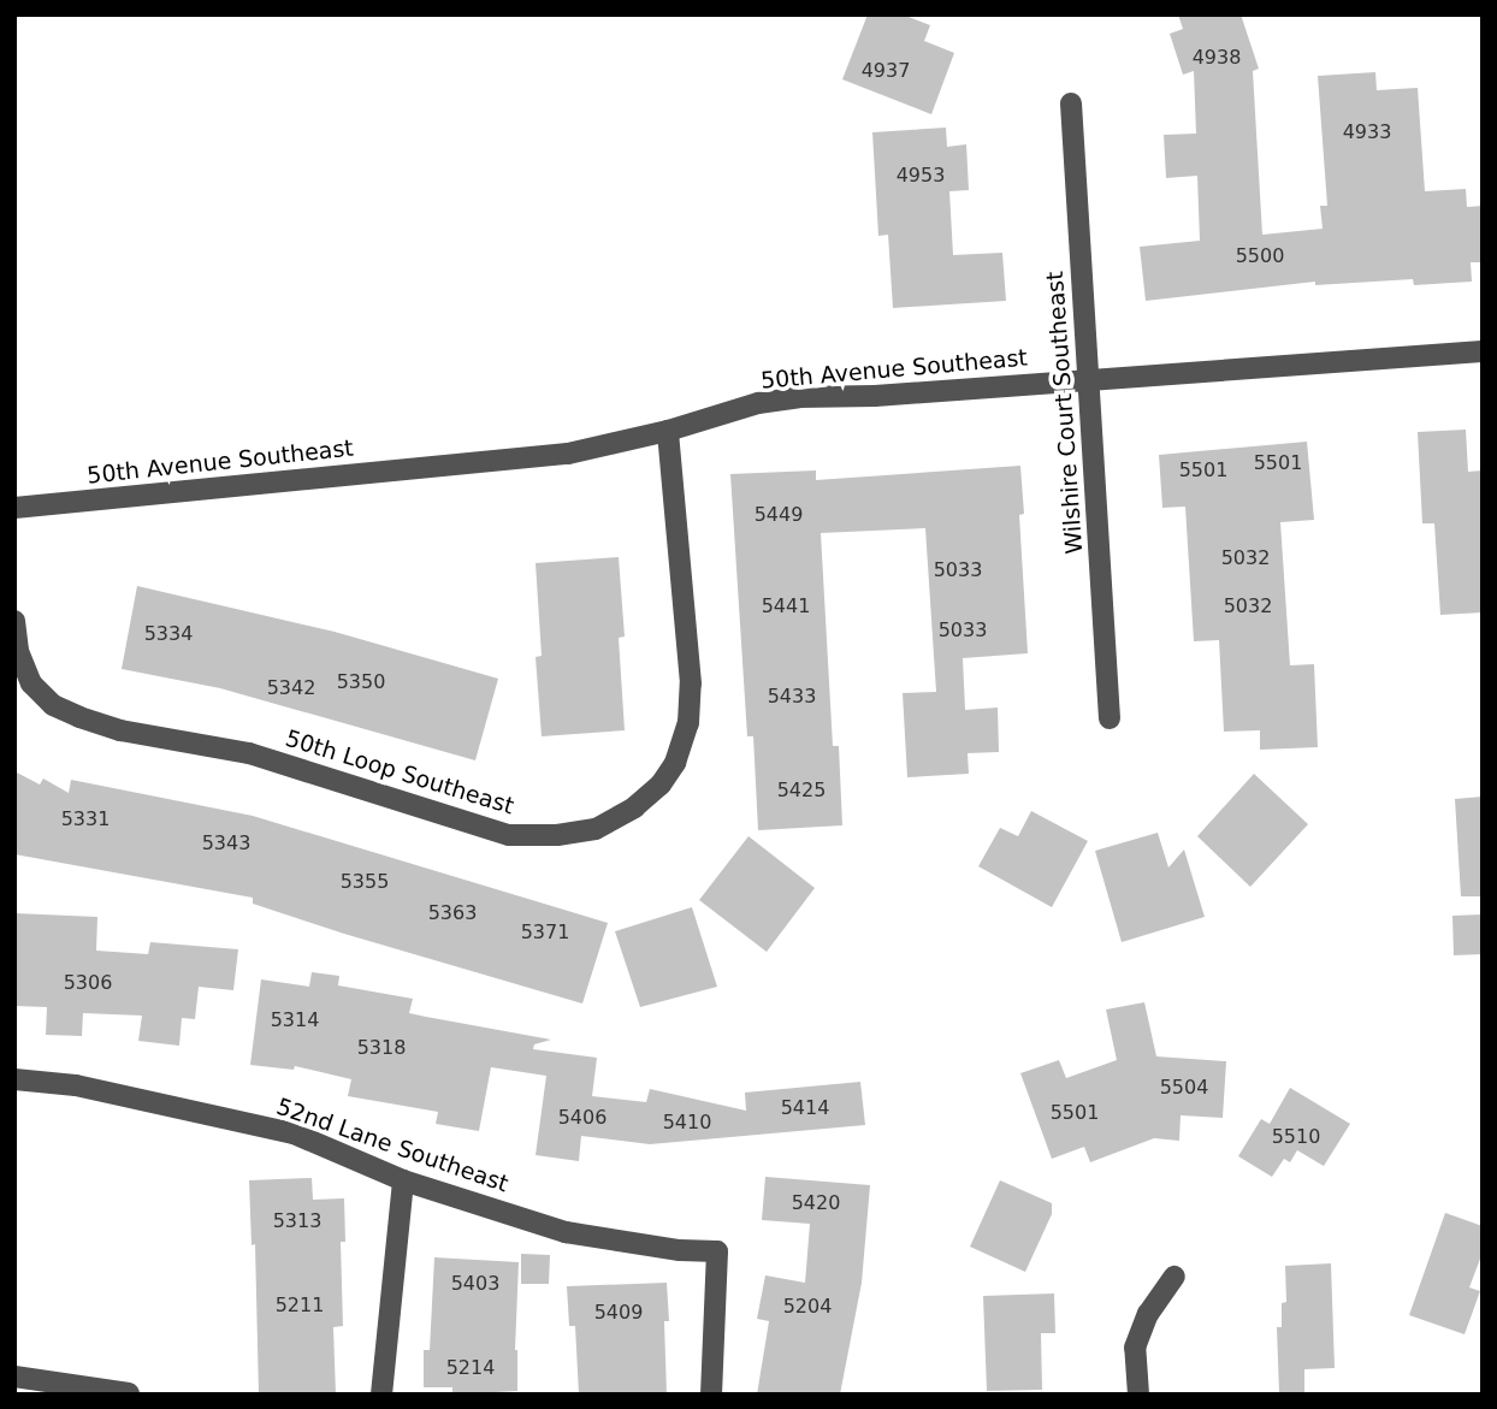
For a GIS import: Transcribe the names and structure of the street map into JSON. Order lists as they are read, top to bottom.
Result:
{
  "streets": {
    "street": [
      "50th Avenue Southeast",
      "Wilshire Court Southeast",
      "50th Loop Southeast",
      "52nd Lane Southeast"
    ]
  },
  "crossings": [
    ["50th Avenue Southeast", "Wilshire Court Southeast"],
    ["50th Avenue Southeast", "50th Loop Southeast"]
  ],
  "house_numbers": [
    "4938",
    "4937",
    "4933",
    "4953",
    "5500",
    "5501",
    "5501",
    "5449",
    "5032",
    "5033",
    "5441",
    "5032",
    "5033",
    "5334",
    "5350",
    "5342",
    "5433",
    "5425",
    "5331",
    "5343",
    "5355",
    "5363",
    "5371",
    "5306",
    "5314",
    "5318",
    "5504",
    "5414",
    "5501",
    "5406",
    "5410",
    "5510",
    "5420",
    "5313",
    "5403",
    "5211",
    "5204",
    "5409",
    "5214"
  ]
}
